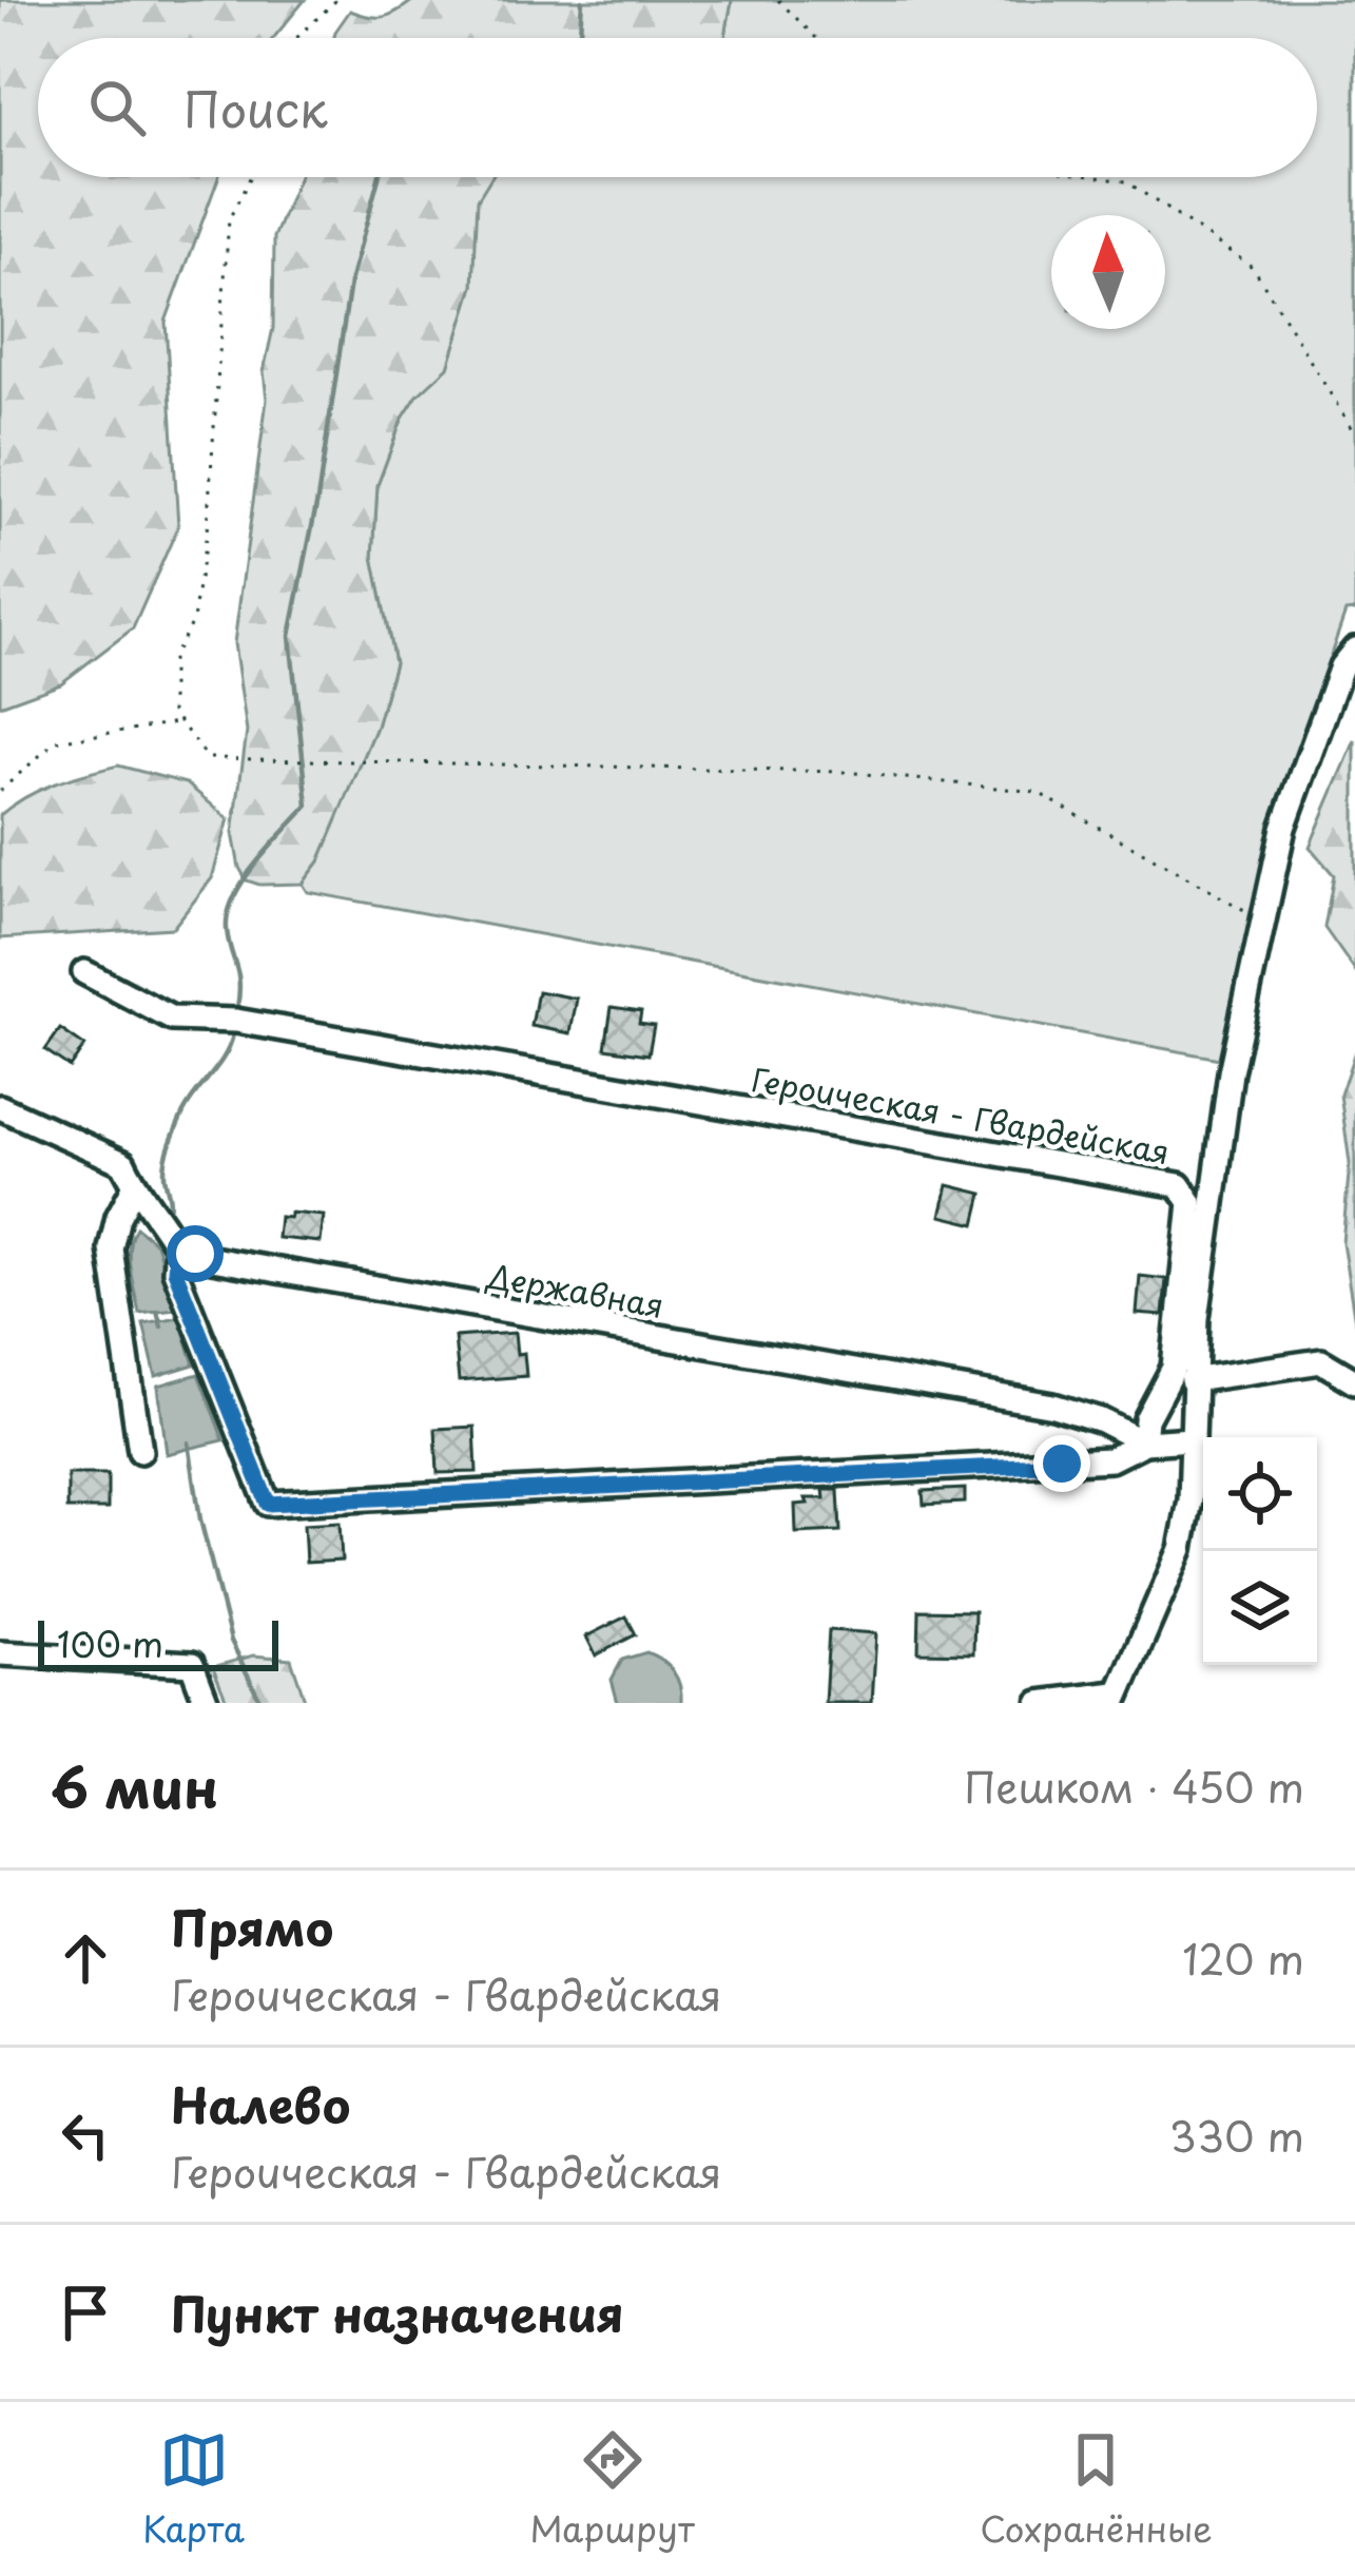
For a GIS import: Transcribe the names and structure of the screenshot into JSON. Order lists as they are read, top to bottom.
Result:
{
  "streets": {
    "street": ["Героическая - Гвардейская", "Державная"]
  },
  "crossings": [
    ["Героическая - Гвардейская", "Державная"]
  ],
  "scale_bar": "100 m",
  "north": "top",
  "page": {
    "search": "Поиск",
    "scale": "100 m",
    "heading": ["6 мин", "Пешком · 450 m"],
    "list": [
      ["Прямо", "Героическая - Гвардейская", "120 m"],
      ["Налево", "Героическая - Гвардейская", "330 m"],
      "Пункт назначения"
    ],
    "nav": ["Карта", "Маршрут", "Сохранённые"]
  }
}
